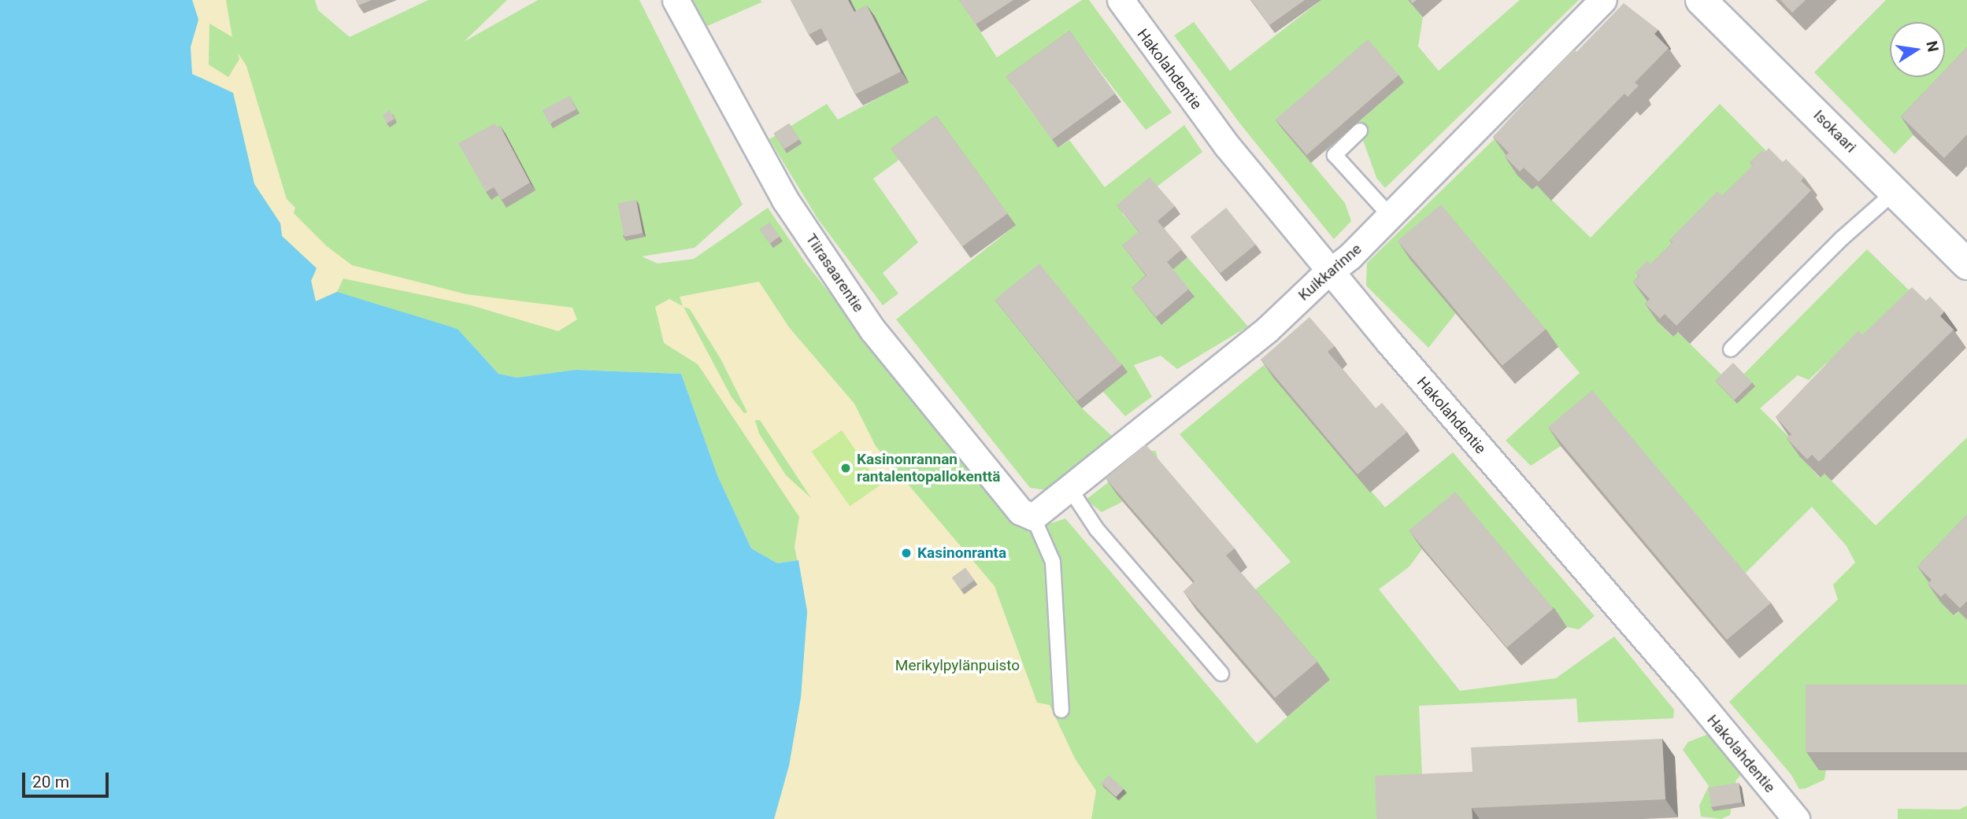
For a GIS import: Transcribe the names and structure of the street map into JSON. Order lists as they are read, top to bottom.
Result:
{
  "streets": {
    "street": [
      "Hakolahdentie",
      "Isokaari",
      "Kuikkarinne",
      "Tiirasaarentie"
    ]
  },
  "crossings": [
    ["Hakolahdentie", "Kuikkarinne"],
    ["Kuikkarinne", "Tiirasaarentie"]
  ],
  "parks": ["Merikylpylänpuisto"],
  "places": ["Kasinonrannan rantalentopallokenttä", "Kasinonranta"],
  "scale_bar": "20 m",
  "north": "right"
}
